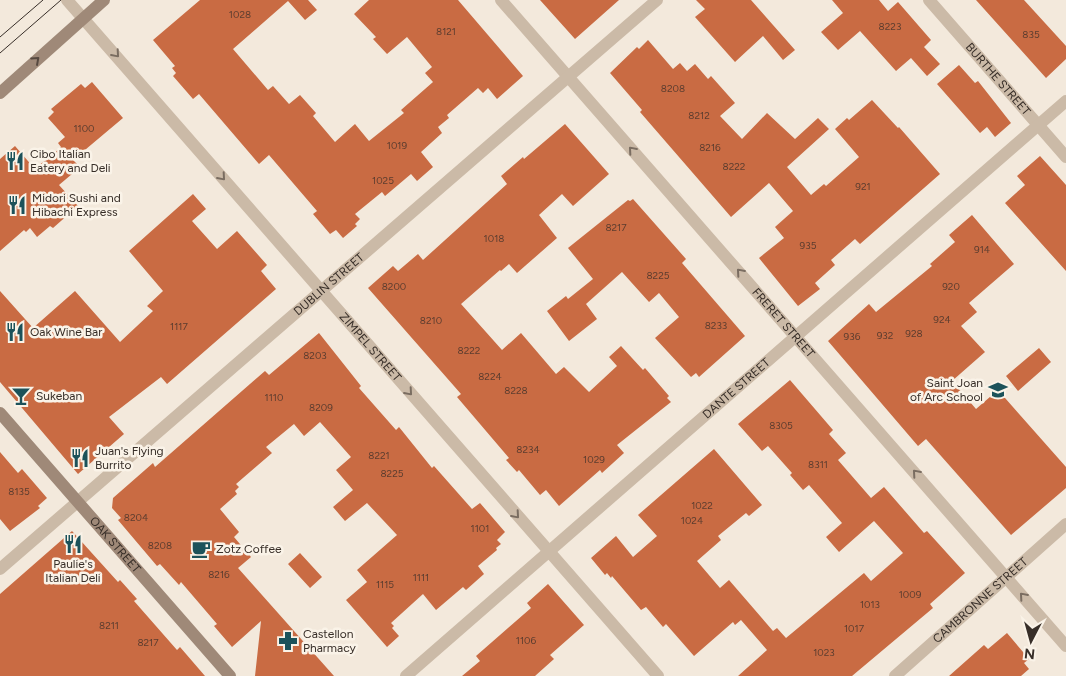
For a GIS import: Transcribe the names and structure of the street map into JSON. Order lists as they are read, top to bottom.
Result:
{
  "streets": {
    "main road": ["OAK STREET"],
    "street": [
      "BURTHE STREET",
      "DUBLIN STREET",
      "FRERET STREET",
      "ZIMPEL STREET",
      "DANTE STREET",
      "CAMBRONNE STREET"
    ]
  },
  "crossings": [
    ["BURTHE STREET", "DANTE STREET"],
    ["DUBLIN STREET", "FRERET STREET"],
    ["DUBLIN STREET", "ZIMPEL STREET"],
    ["DUBLIN STREET", "OAK STREET"],
    ["FRERET STREET", "DANTE STREET"],
    ["FRERET STREET", "CAMBRONNE STREET"],
    ["ZIMPEL STREET", "DANTE STREET"]
  ],
  "one_way": ["FRERET STREET", "ZIMPEL STREET"],
  "places": {
    "restaurant": [
      "Cibo Italian Eatery and Deli",
      "Midori Sushi and Hibachi Express",
      "Oak Wine Bar",
      "Juan's Flying Burrito",
      "Paulie's Italian Deli"
    ],
    "school or university": ["Saint Joan of Arc School"],
    "bar": ["Sukeban"],
    "cafe": ["Zotz Coffee"],
    "pharmacy": ["Castellon Pharmacy"]
  },
  "house_numbers": [
    "1028",
    "8223",
    "8121",
    "835",
    "8208",
    "8212",
    "1100",
    "1019",
    "8216",
    "8222",
    "1025",
    "921",
    "8217",
    "1018",
    "935",
    "914",
    "8225",
    "8200",
    "920",
    "924",
    "8210",
    "8233",
    "1117",
    "928",
    "932",
    "936",
    "8222",
    "8203",
    "8224",
    "8228",
    "1110",
    "8209",
    "8305",
    "8234",
    "8221",
    "1029",
    "8311",
    "8225",
    "8135",
    "1022",
    "8204",
    "1024",
    "1101",
    "8208",
    "8216",
    "1111",
    "1115",
    "1009",
    "1013",
    "8211",
    "1017",
    "1106",
    "8217",
    "1023"
  ],
  "north": "bottom"
}
